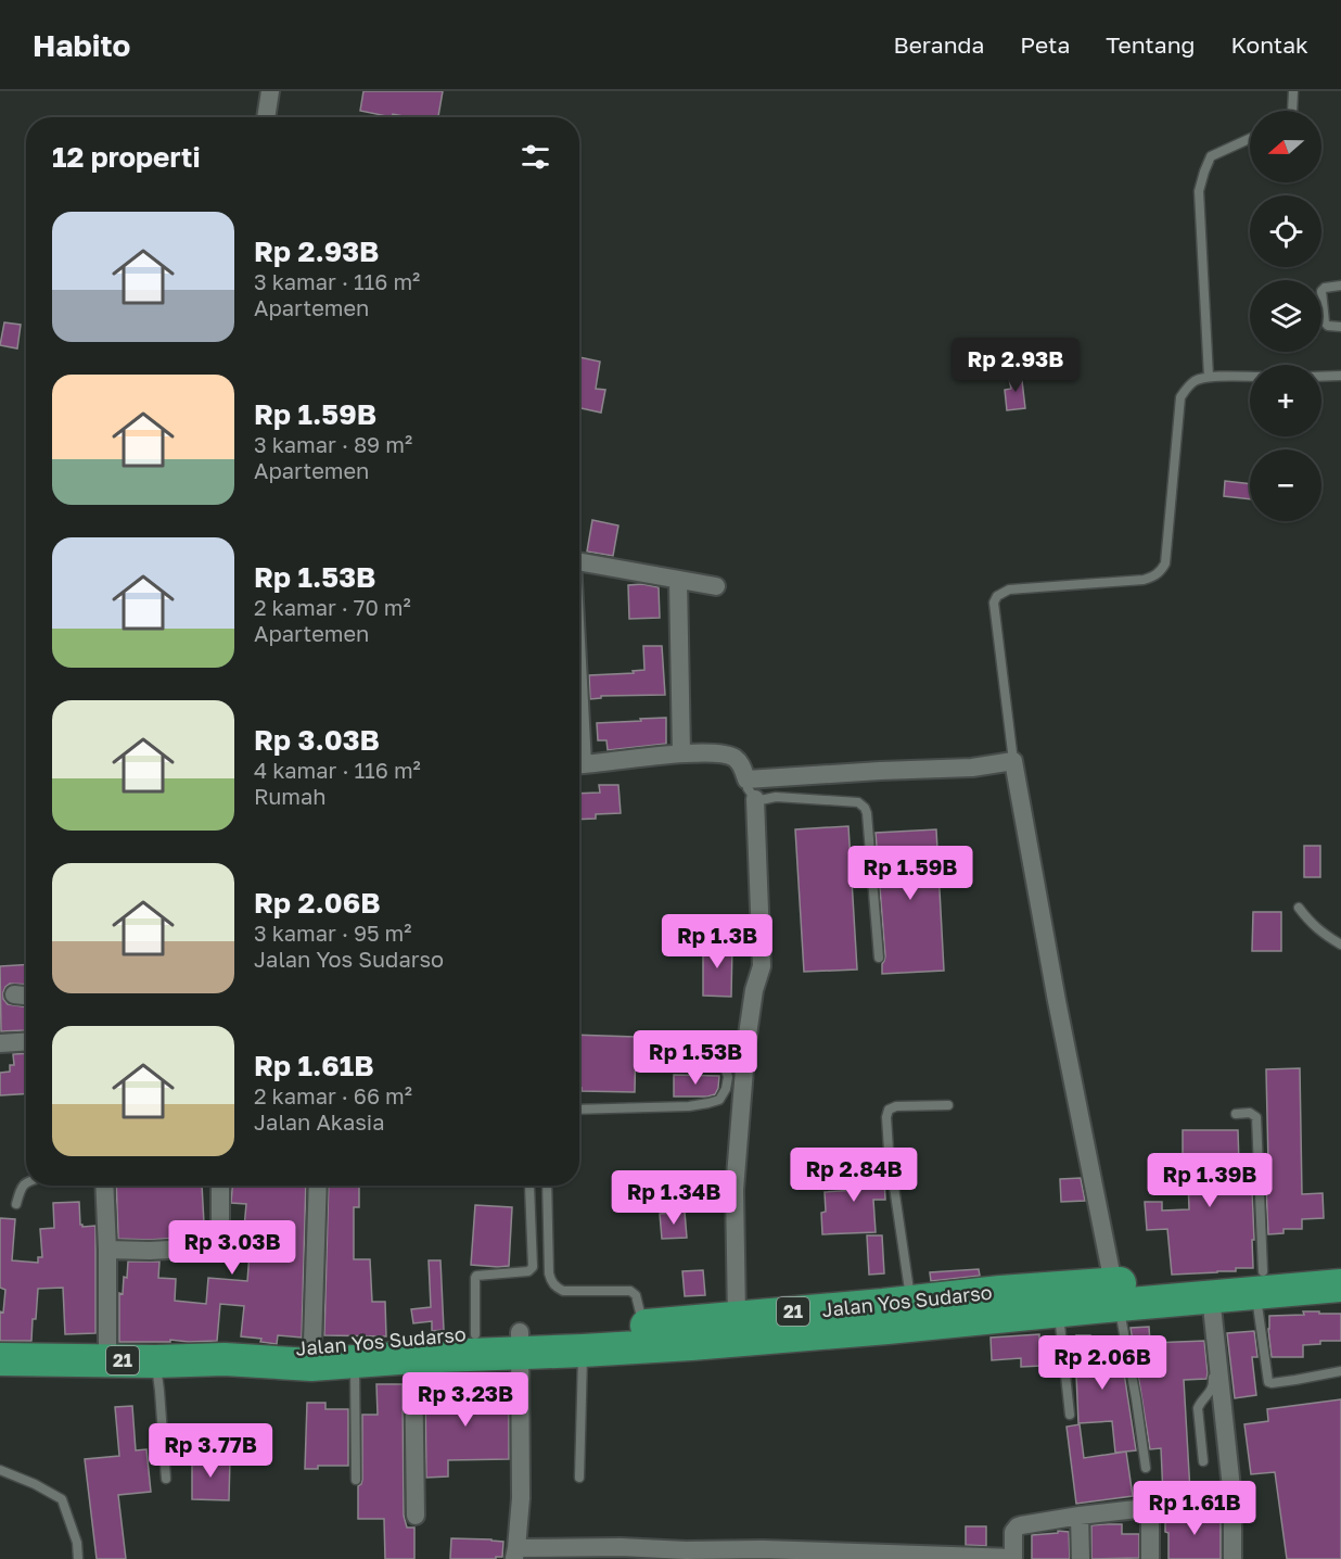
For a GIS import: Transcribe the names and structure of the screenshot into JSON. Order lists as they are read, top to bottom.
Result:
{
  "streets": {
    "highway": ["Jalan Yos Sudarso", "21"]
  },
  "crossings": [
    ["Jalan Yos Sudarso", "21"]
  ],
  "north": "left",
  "page": {
    "header": "Habito",
    "nav": [
      "Beranda",
      "Peta",
      "Tentang",
      "Kontak"
    ],
    "map_buttons": ["+", "−"],
    "heading": "12 properti",
    "list": [
      {
        "name": "Rp 2.93B",
        "note": "3 kamar · 116 m² · Apartemen"
      },
      {
        "name": "Rp 1.59B",
        "note": "3 kamar · 89 m² · Apartemen"
      },
      {
        "name": "Rp 1.53B",
        "note": "2 kamar · 70 m² · Apartemen"
      },
      {
        "name": "Rp 3.03B",
        "note": "4 kamar · 116 m² · Rumah"
      },
      {
        "name": "Rp 2.06B",
        "note": "3 kamar · 95 m² · Jalan Yos Sudarso"
      },
      {
        "name": "Rp 1.61B",
        "note": "2 kamar · 66 m² · Jalan Akasia"
      }
    ],
    "price": [
      "Rp 2.93B",
      "Rp 1.59B",
      "Rp 1.3B",
      "Rp 1.53B",
      "Rp 2.84B",
      "Rp 1.39B",
      "Rp 1.34B",
      "Rp 3.03B",
      "Rp 2.06B",
      "Rp 3.23B",
      "Rp 3.77B",
      "Rp 1.61B"
    ]
  }
}
